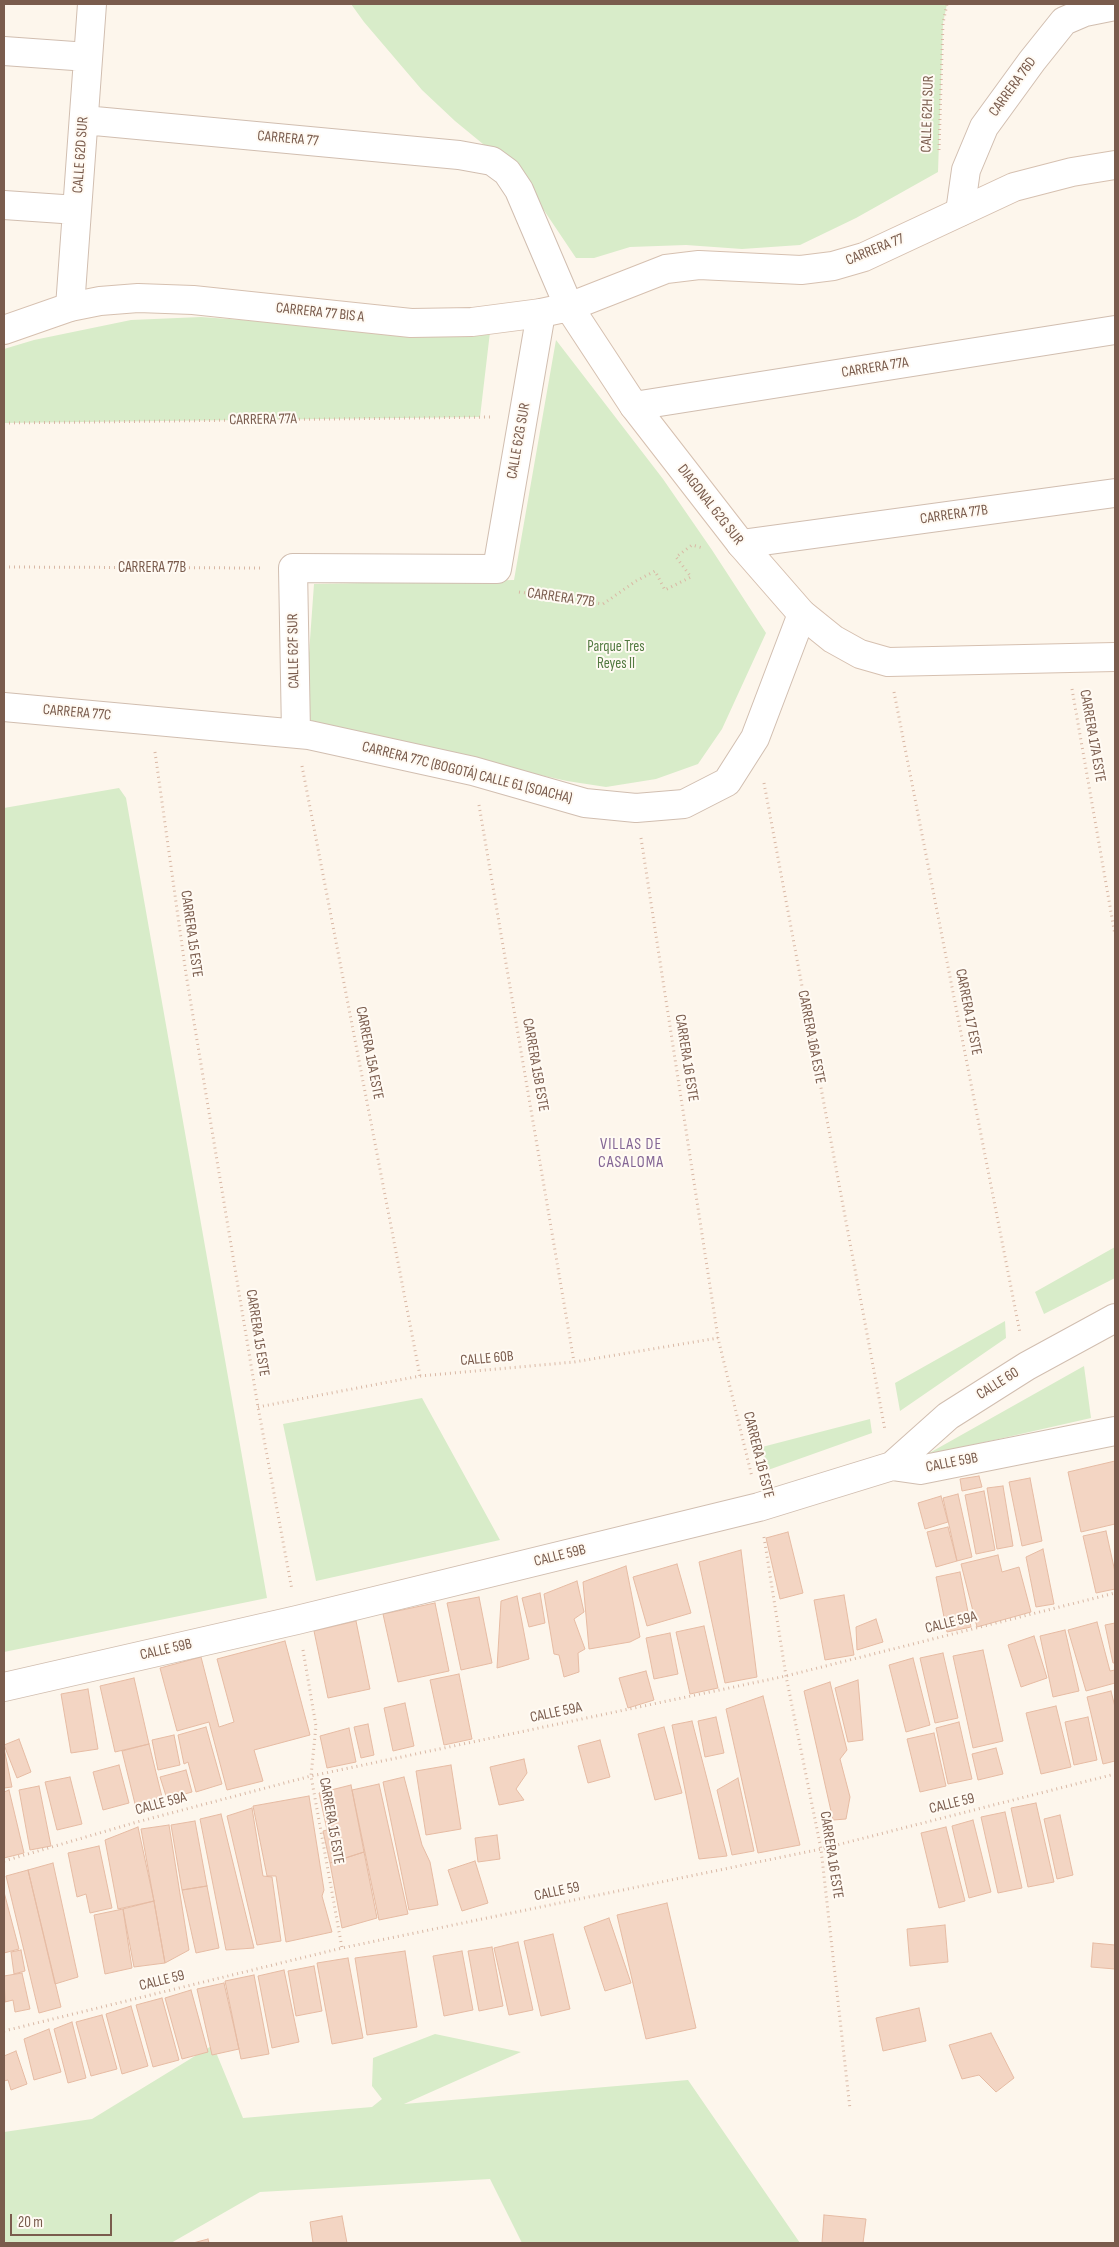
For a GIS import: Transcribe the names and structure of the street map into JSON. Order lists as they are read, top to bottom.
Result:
{
  "streets": {
    "street": [
      "CARRERA 76D",
      "CARRERA 77",
      "CALLE 62D SUR",
      "CARRERA 77 BIS A",
      "CARRERA 77A",
      "CALLE 62G SUR",
      "DIAGONAL 62G SUR",
      "CARRERA 77B",
      "CALLE 62F SUR",
      "CARRERA 77C",
      "CARRERA 77C (BOGOTÁ) CALLE 61 (SOACHA)",
      "CALLE 60",
      "CALLE 59B"
    ],
    "path": [
      "CALLE 62H SUR",
      "CARRERA 17A ESTE",
      "CARRERA 15 ESTE",
      "CARRERA 17 ESTE",
      "CARRERA 16A ESTE",
      "CARRERA 15A ESTE",
      "CARRERA 16 ESTE",
      "CARRERA 15B ESTE",
      "CALLE 60B",
      "CALLE 59A",
      "CALLE 59"
    ]
  },
  "crossings": [
    ["CARRERA 76D", "CARRERA 77"],
    ["CARRERA 77", "CALLE 62D SUR"],
    ["CARRERA 77", "CARRERA 77 BIS A"],
    ["CARRERA 77", "DIAGONAL 62G SUR"],
    ["CALLE 62D SUR", "CARRERA 77 BIS A"],
    ["CARRERA 77 BIS A", "CALLE 62G SUR"],
    ["CARRERA 77 BIS A", "DIAGONAL 62G SUR"],
    ["CARRERA 77A", "CALLE 62G SUR"],
    ["CARRERA 77A", "DIAGONAL 62G SUR"],
    ["CALLE 62G SUR", "CARRERA 77B"],
    ["DIAGONAL 62G SUR", "CARRERA 77B"],
    ["DIAGONAL 62G SUR", "CARRERA 17A ESTE"],
    ["DIAGONAL 62G SUR", "CARRERA 17 ESTE"],
    ["CARRERA 77B", "CALLE 62F SUR"],
    ["CALLE 62F SUR", "CARRERA 77C (BOGOTÁ) CALLE 61 (SOACHA)"],
    ["CALLE 62F SUR", "CARRERA 15A ESTE"],
    ["CARRERA 77C", "CARRERA 77C (BOGOTÁ) CALLE 61 (SOACHA)"],
    ["CARRERA 77C", "CARRERA 15 ESTE"],
    ["CARRERA 77C (BOGOTÁ) CALLE 61 (SOACHA)", "CARRERA 15 ESTE"],
    ["CARRERA 77C (BOGOTÁ) CALLE 61 (SOACHA)", "CARRERA 16A ESTE"],
    ["CARRERA 77C (BOGOTÁ) CALLE 61 (SOACHA)", "CARRERA 15A ESTE"],
    ["CARRERA 77C (BOGOTÁ) CALLE 61 (SOACHA)", "CARRERA 16 ESTE"],
    ["CARRERA 77C (BOGOTÁ) CALLE 61 (SOACHA)", "CARRERA 15B ESTE"],
    ["CARRERA 15 ESTE", "CALLE 60B"],
    ["CARRERA 15 ESTE", "CALLE 59B"],
    ["CARRERA 15 ESTE", "CALLE 59A"],
    ["CARRERA 15 ESTE", "CALLE 59"],
    ["CARRERA 17 ESTE", "CALLE 60"],
    ["CARRERA 16A ESTE", "CALLE 60"],
    ["CARRERA 16A ESTE", "CALLE 59B"],
    ["CARRERA 15A ESTE", "CALLE 60B"],
    ["CARRERA 16 ESTE", "CALLE 60B"],
    ["CARRERA 16 ESTE", "CALLE 59B"],
    ["CARRERA 16 ESTE", "CALLE 59A"],
    ["CARRERA 16 ESTE", "CALLE 59"],
    ["CARRERA 15B ESTE", "CALLE 60B"],
    ["CALLE 60", "CALLE 59B"]
  ],
  "districts": ["VILLAS DE CASALOMA"],
  "parks": ["Parque Tres Reyes II"],
  "scale_bar": "20 m"
}
